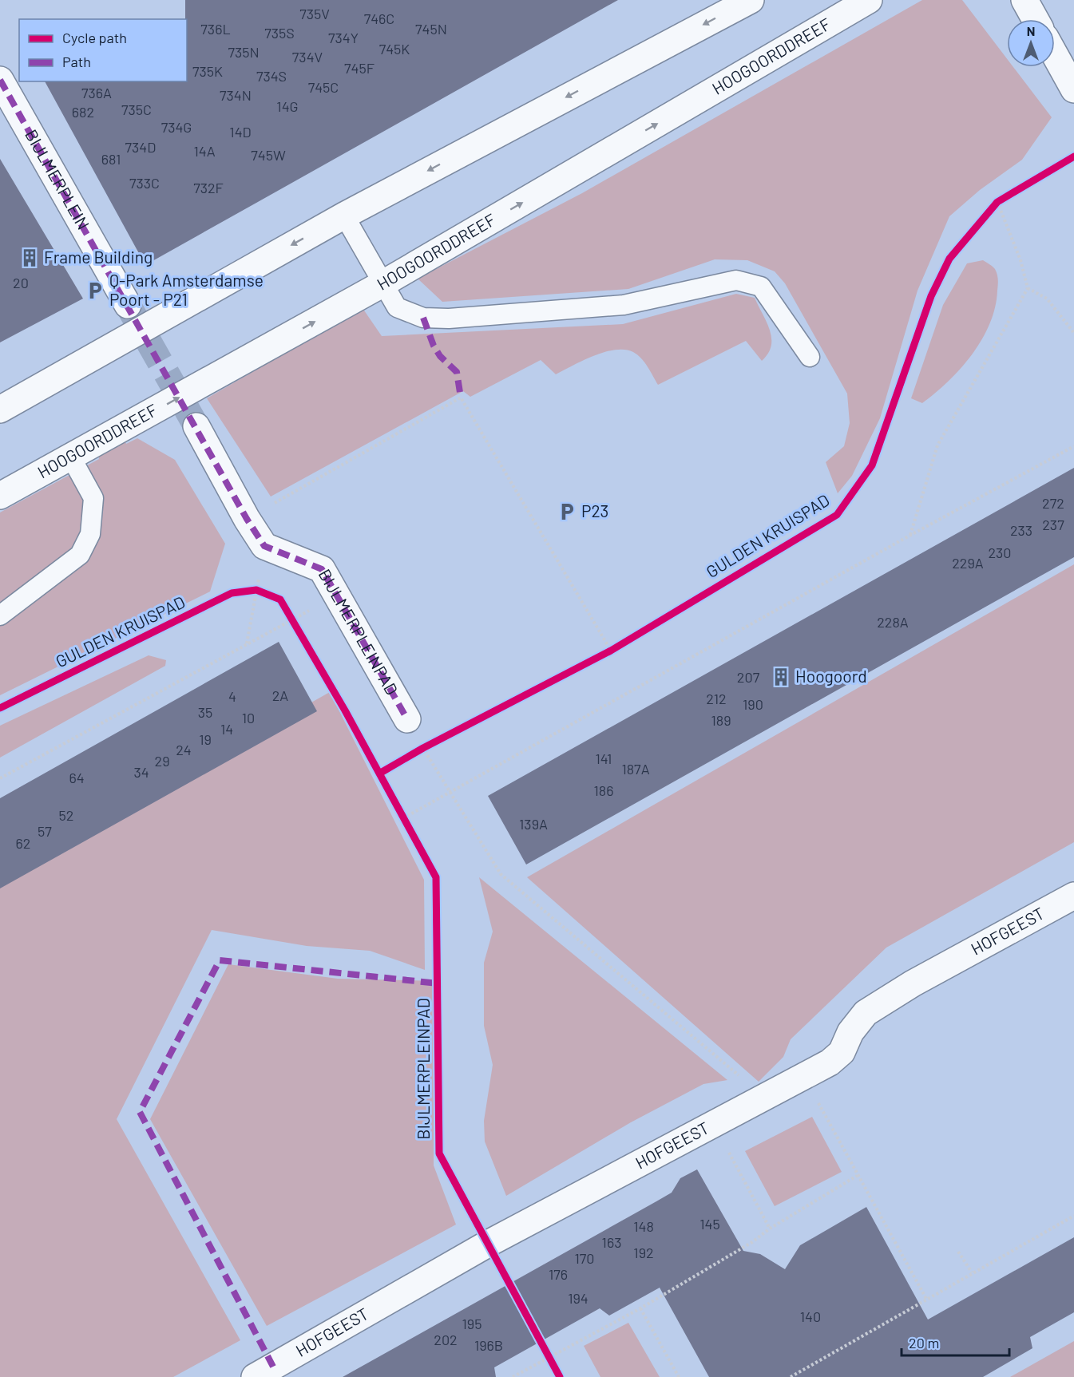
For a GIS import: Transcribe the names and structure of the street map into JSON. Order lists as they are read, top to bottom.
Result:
{
  "streets": {
    "street": [
      "HOOGOORDDREEF",
      "BIJLMERPLEIN",
      "BIJLMERPLEINPAD",
      "HOFGEEST"
    ],
    "cycle path": ["GULDEN KRUISPAD"]
  },
  "places": {
    "building": ["Frame Building", "Hoogoord"],
    "parking": ["Q-Park Amsterdamse Poort - P21", "P23"]
  },
  "house_numbers": [
    "735V",
    "746C",
    "736L",
    "745N",
    "735S",
    "734Y",
    "745K",
    "735N",
    "734V",
    "745F",
    "735K",
    "734S",
    "745C",
    "736A",
    "734N",
    "14G",
    "735C",
    "682",
    "734G",
    "14D",
    "734D",
    "14A",
    "745W",
    "681",
    "733C",
    "732F",
    "20",
    "272",
    "237",
    "233",
    "230",
    "229A",
    "228A",
    "207",
    "2A",
    "4",
    "212",
    "190",
    "35",
    "10",
    "189",
    "14",
    "19",
    "24",
    "141",
    "29",
    "187A",
    "34",
    "64",
    "186",
    "52",
    "139A",
    "57",
    "62",
    "145",
    "148",
    "163",
    "192",
    "170",
    "176",
    "194",
    "140",
    "195",
    "202",
    "196B"
  ],
  "legend": ["Cycle path", "Path"],
  "scale_bar": "20 m",
  "north": "top"
}
